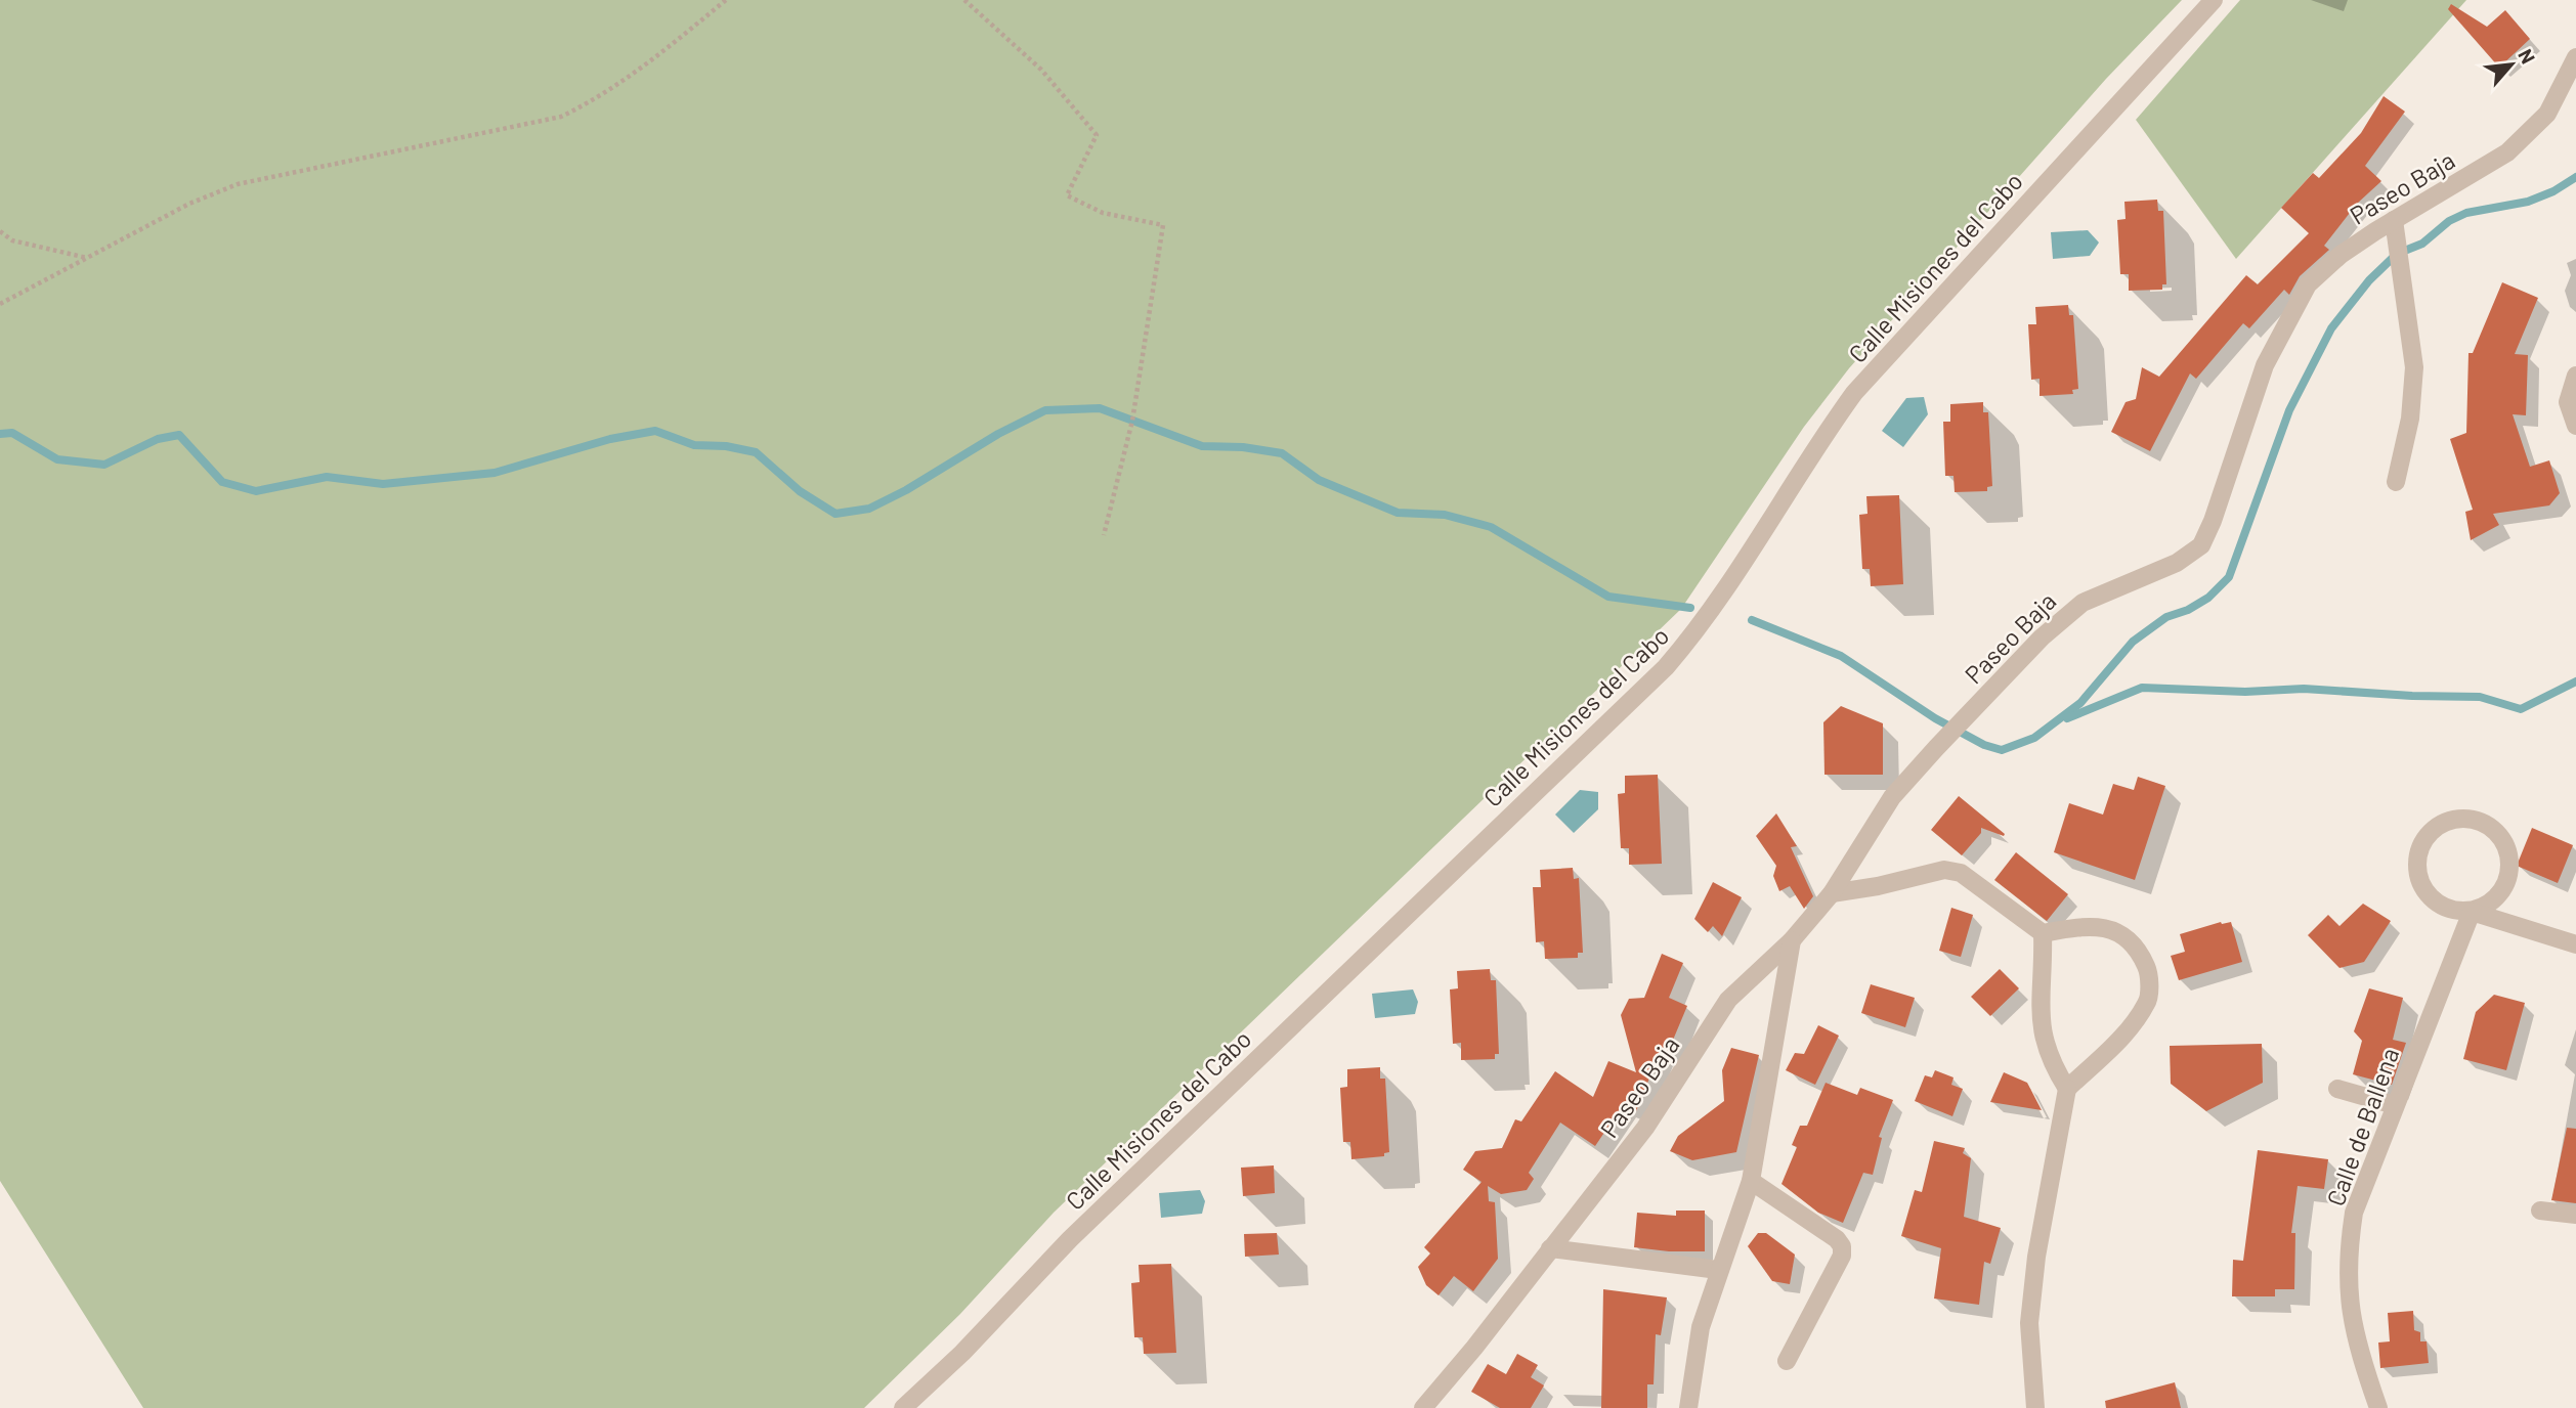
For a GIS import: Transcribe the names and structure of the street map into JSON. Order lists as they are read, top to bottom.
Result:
{
  "streets": {
    "street": ["Paseo Baja", "Calle Misiones del Cabo", "Calle de Ballena"]
  },
  "north": "top right"
}
